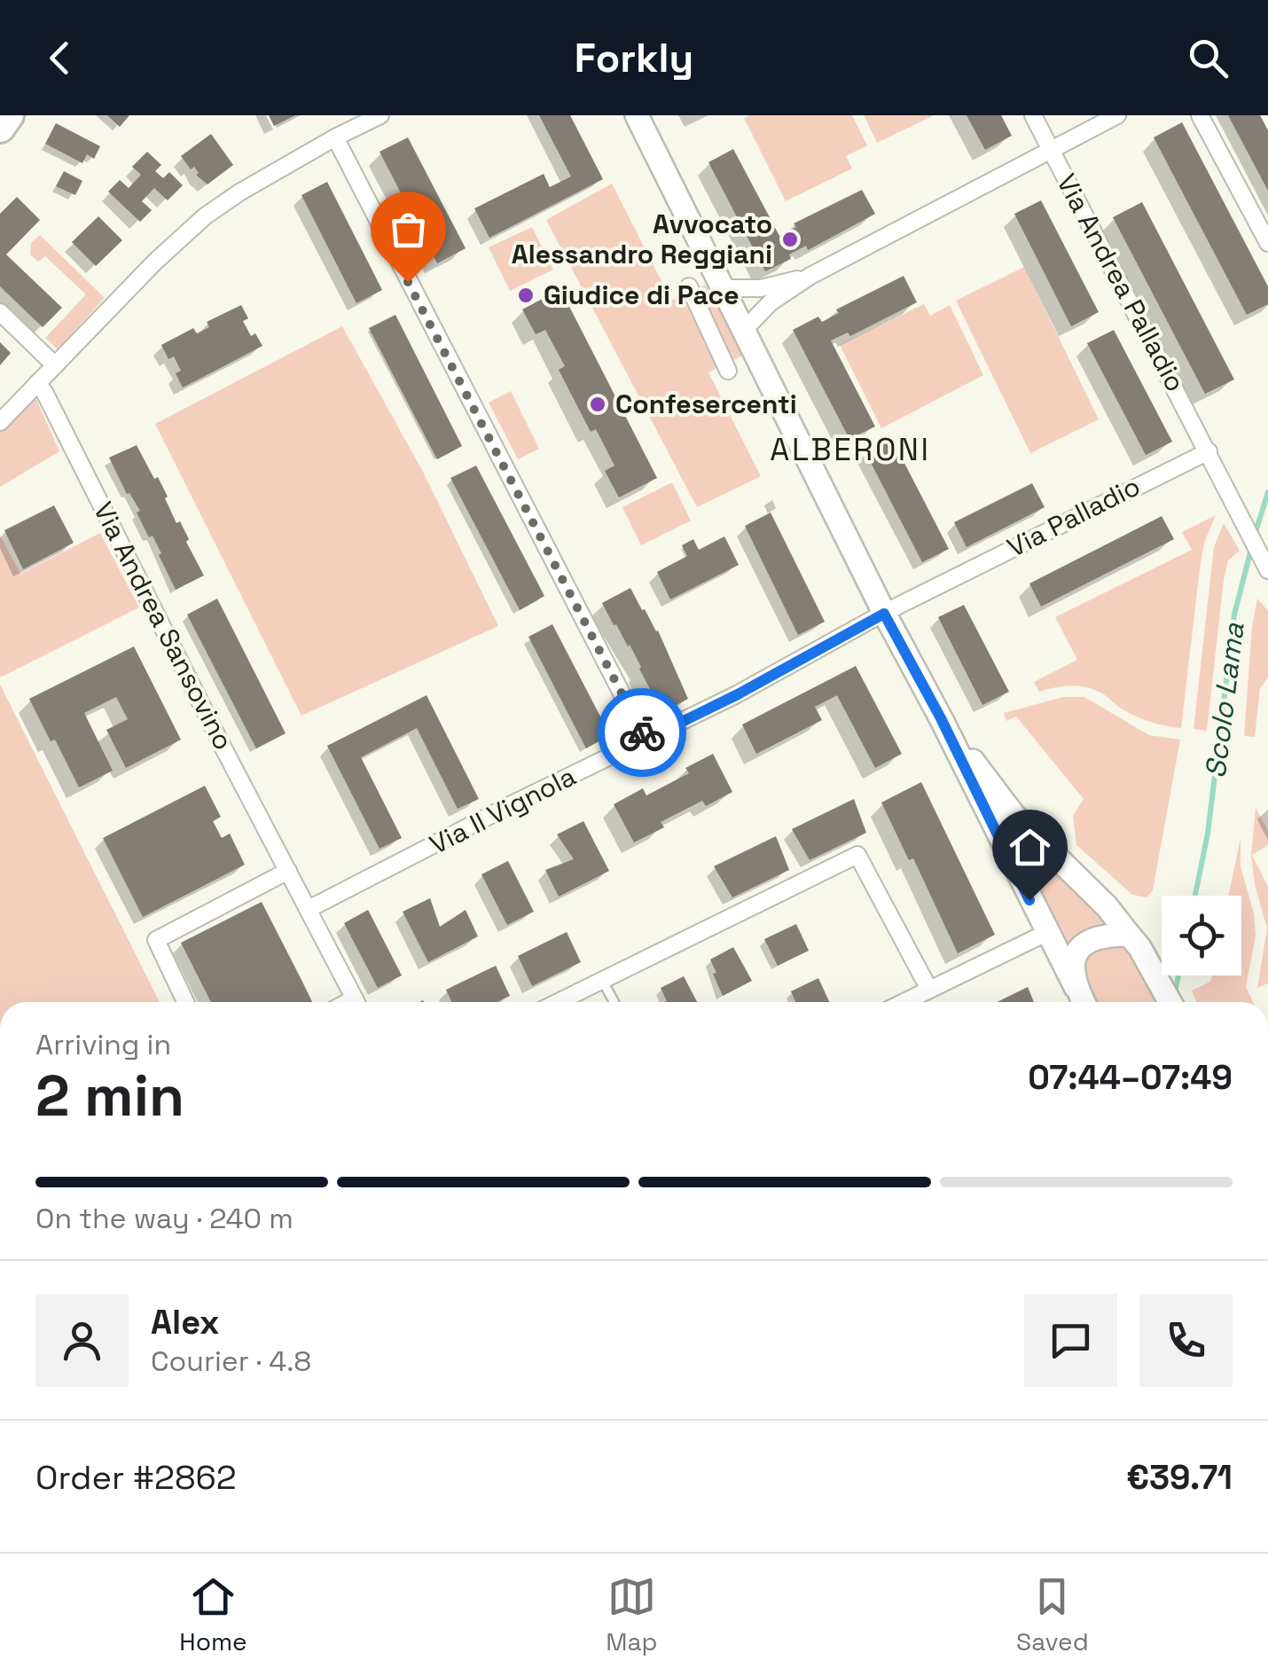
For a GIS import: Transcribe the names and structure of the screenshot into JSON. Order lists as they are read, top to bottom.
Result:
{
  "streets": {
    "street": [
      "Via Andrea Palladio",
      "Via Palladio",
      "Via Andrea Sansovino",
      "Via Il Vignola"
    ]
  },
  "crossings": [
    ["Via Andrea Palladio", "Via Palladio"],
    ["Via Palladio", "Via Il Vignola"],
    ["Via Andrea Sansovino", "Via Il Vignola"]
  ],
  "districts": ["ALBERONI"],
  "water": ["Scolo Lama"],
  "places": ["Avvocato Alessandro Reggiani", "Giudice di Pace", "Confesercenti"],
  "page": {
    "header": "Forkly",
    "heading": ["2 min", "Arriving in", "07:44–07:49"],
    "panel": [
      "Alex",
      "Courier · 4.8",
      "Order #2862",
      "€39.71"
    ],
    "bar": "On the way · 240 m",
    "tabs": ["Home", "Map", "Saved"]
  }
}
